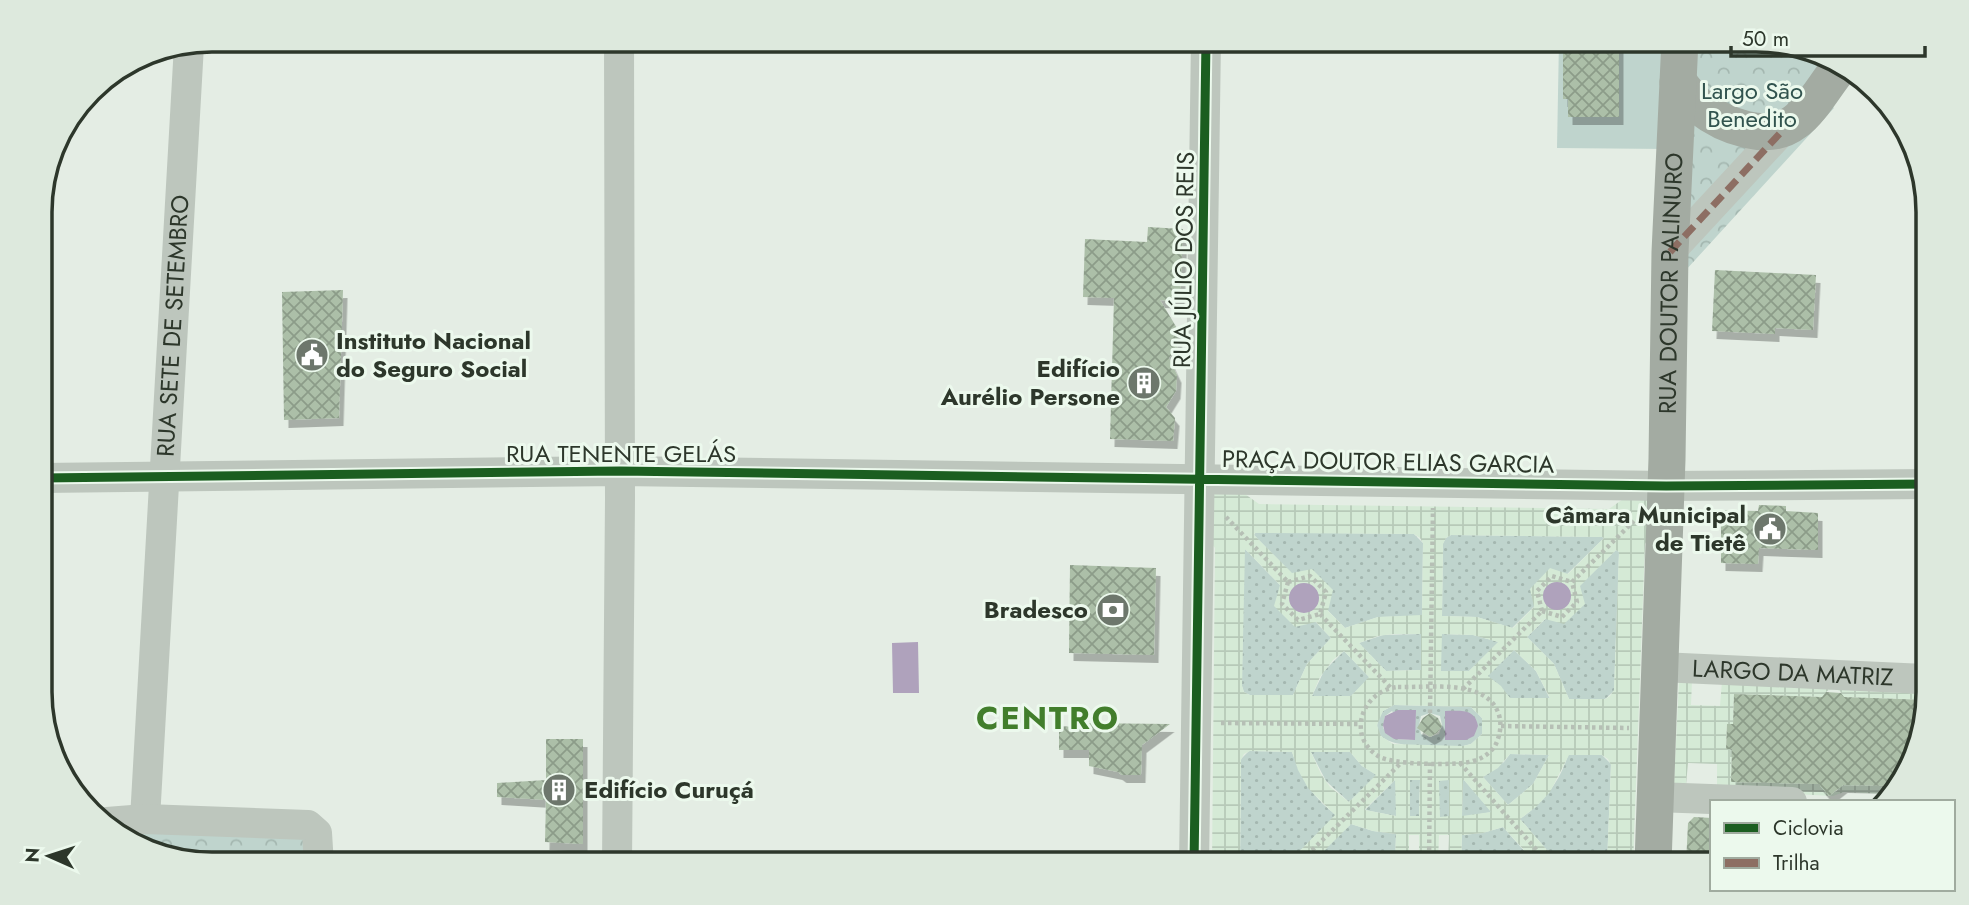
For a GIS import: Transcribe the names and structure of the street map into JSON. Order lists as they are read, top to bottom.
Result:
{
  "streets": {
    "main road": ["RUA DOUTOR PALINURO"],
    "street": [
      "RUA JÚLIO DOS REIS",
      "RUA SETE DE SETEMBRO",
      "RUA TENENTE GELÁS",
      "PRAÇA DOUTOR ELIAS GARCIA",
      "LARGO DA MATRIZ"
    ]
  },
  "crossings": [
    ["RUA JÚLIO DOS REIS", "RUA TENENTE GELÁS"],
    ["RUA JÚLIO DOS REIS", "PRAÇA DOUTOR ELIAS GARCIA"],
    ["RUA DOUTOR PALINURO", "PRAÇA DOUTOR ELIAS GARCIA"],
    ["RUA SETE DE SETEMBRO", "RUA TENENTE GELÁS"],
    ["RUA TENENTE GELÁS", "PRAÇA DOUTOR ELIAS GARCIA"]
  ],
  "districts": ["CENTRO"],
  "parks": ["Largo São Benedito"],
  "places": {
    "public building": ["Instituto Nacional do Seguro Social", "Câmara Municipal de Tietê"],
    "building": ["Edifício Aurélio Persone", "Edifício Curuçá"],
    "bank": ["Bradesco"]
  },
  "legend": ["Ciclovia", "Trilha"],
  "scale_bar": "50 m",
  "north": "left"
}
